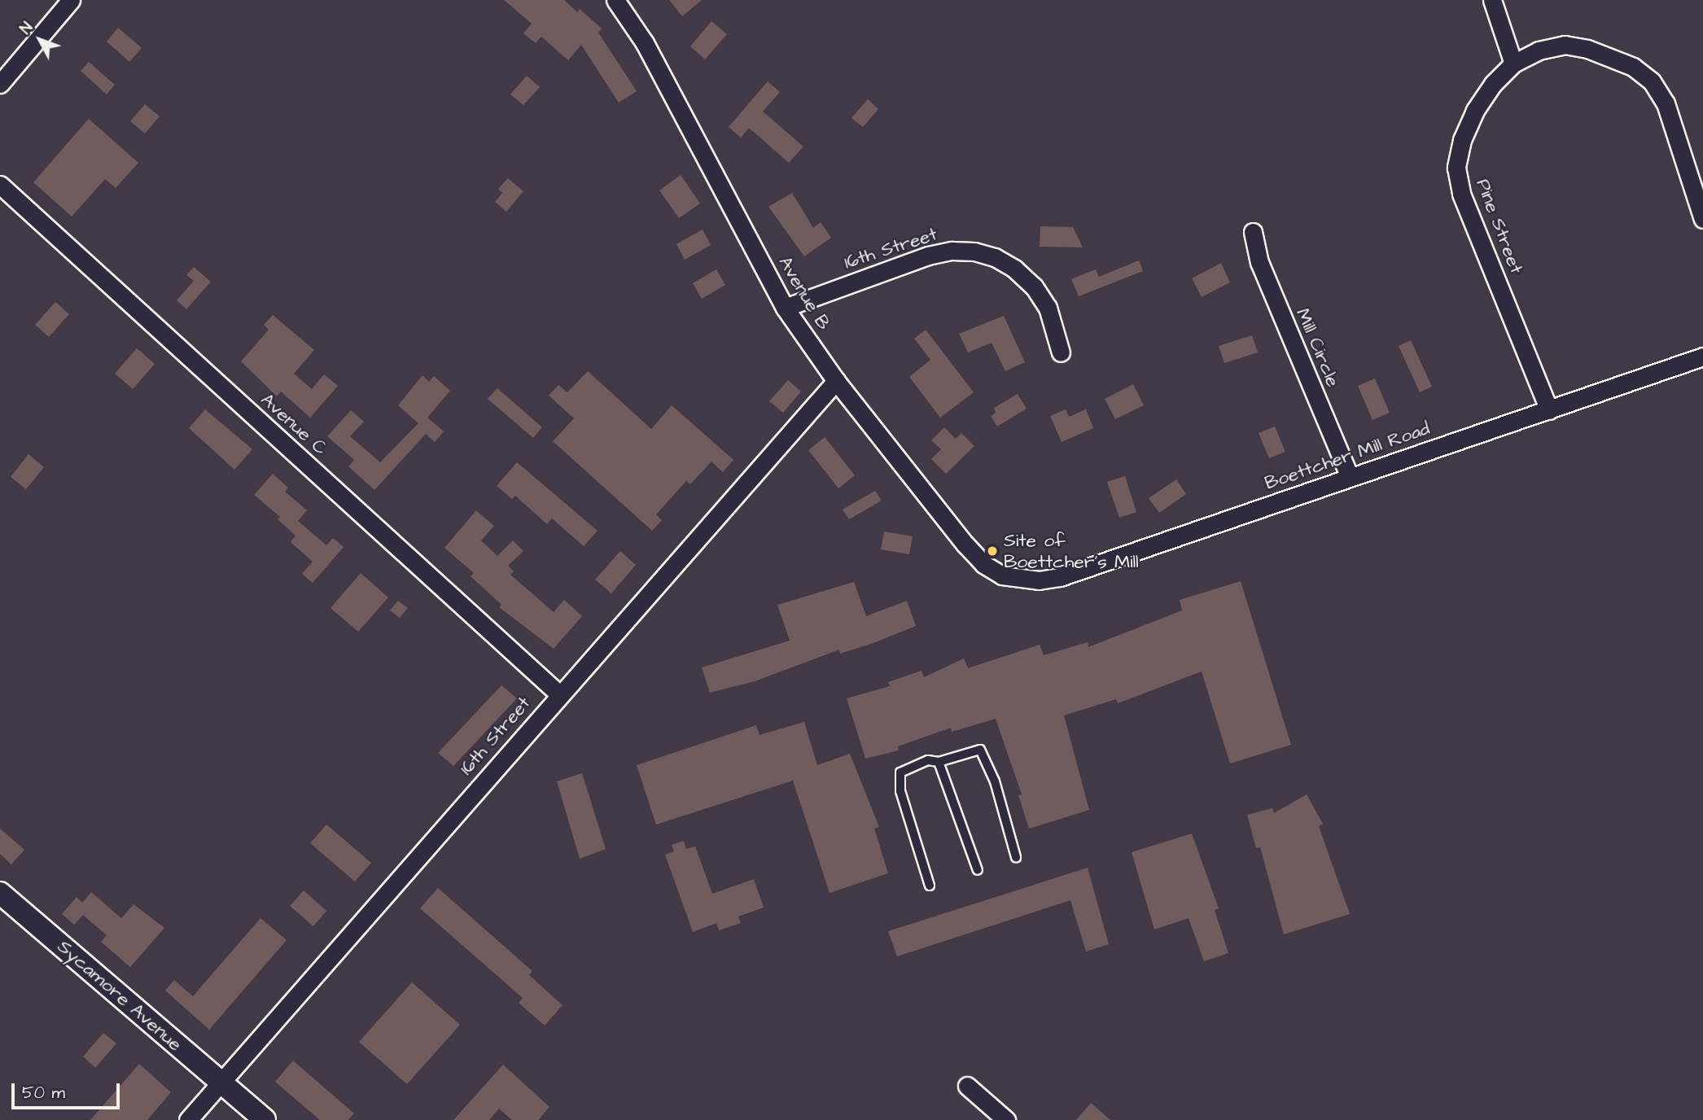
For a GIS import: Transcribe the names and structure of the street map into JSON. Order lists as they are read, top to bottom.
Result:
{
  "streets": {
    "street": [
      "Pine Street",
      "16th Street",
      "Avenue B",
      "Mill Circle",
      "Avenue C",
      "Boettcher Mill Road",
      "Sycamore Avenue"
    ]
  },
  "crossings": [
    ["Pine Street", "Boettcher Mill Road"],
    ["16th Street", "Avenue B"],
    ["16th Street", "Avenue C"],
    ["16th Street", "Sycamore Avenue"],
    ["Avenue B", "Boettcher Mill Road"],
    ["Mill Circle", "Boettcher Mill Road"]
  ],
  "places": ["Site of Boettcher's Mill"],
  "scale_bar": "50 m",
  "north": "top left"
}
